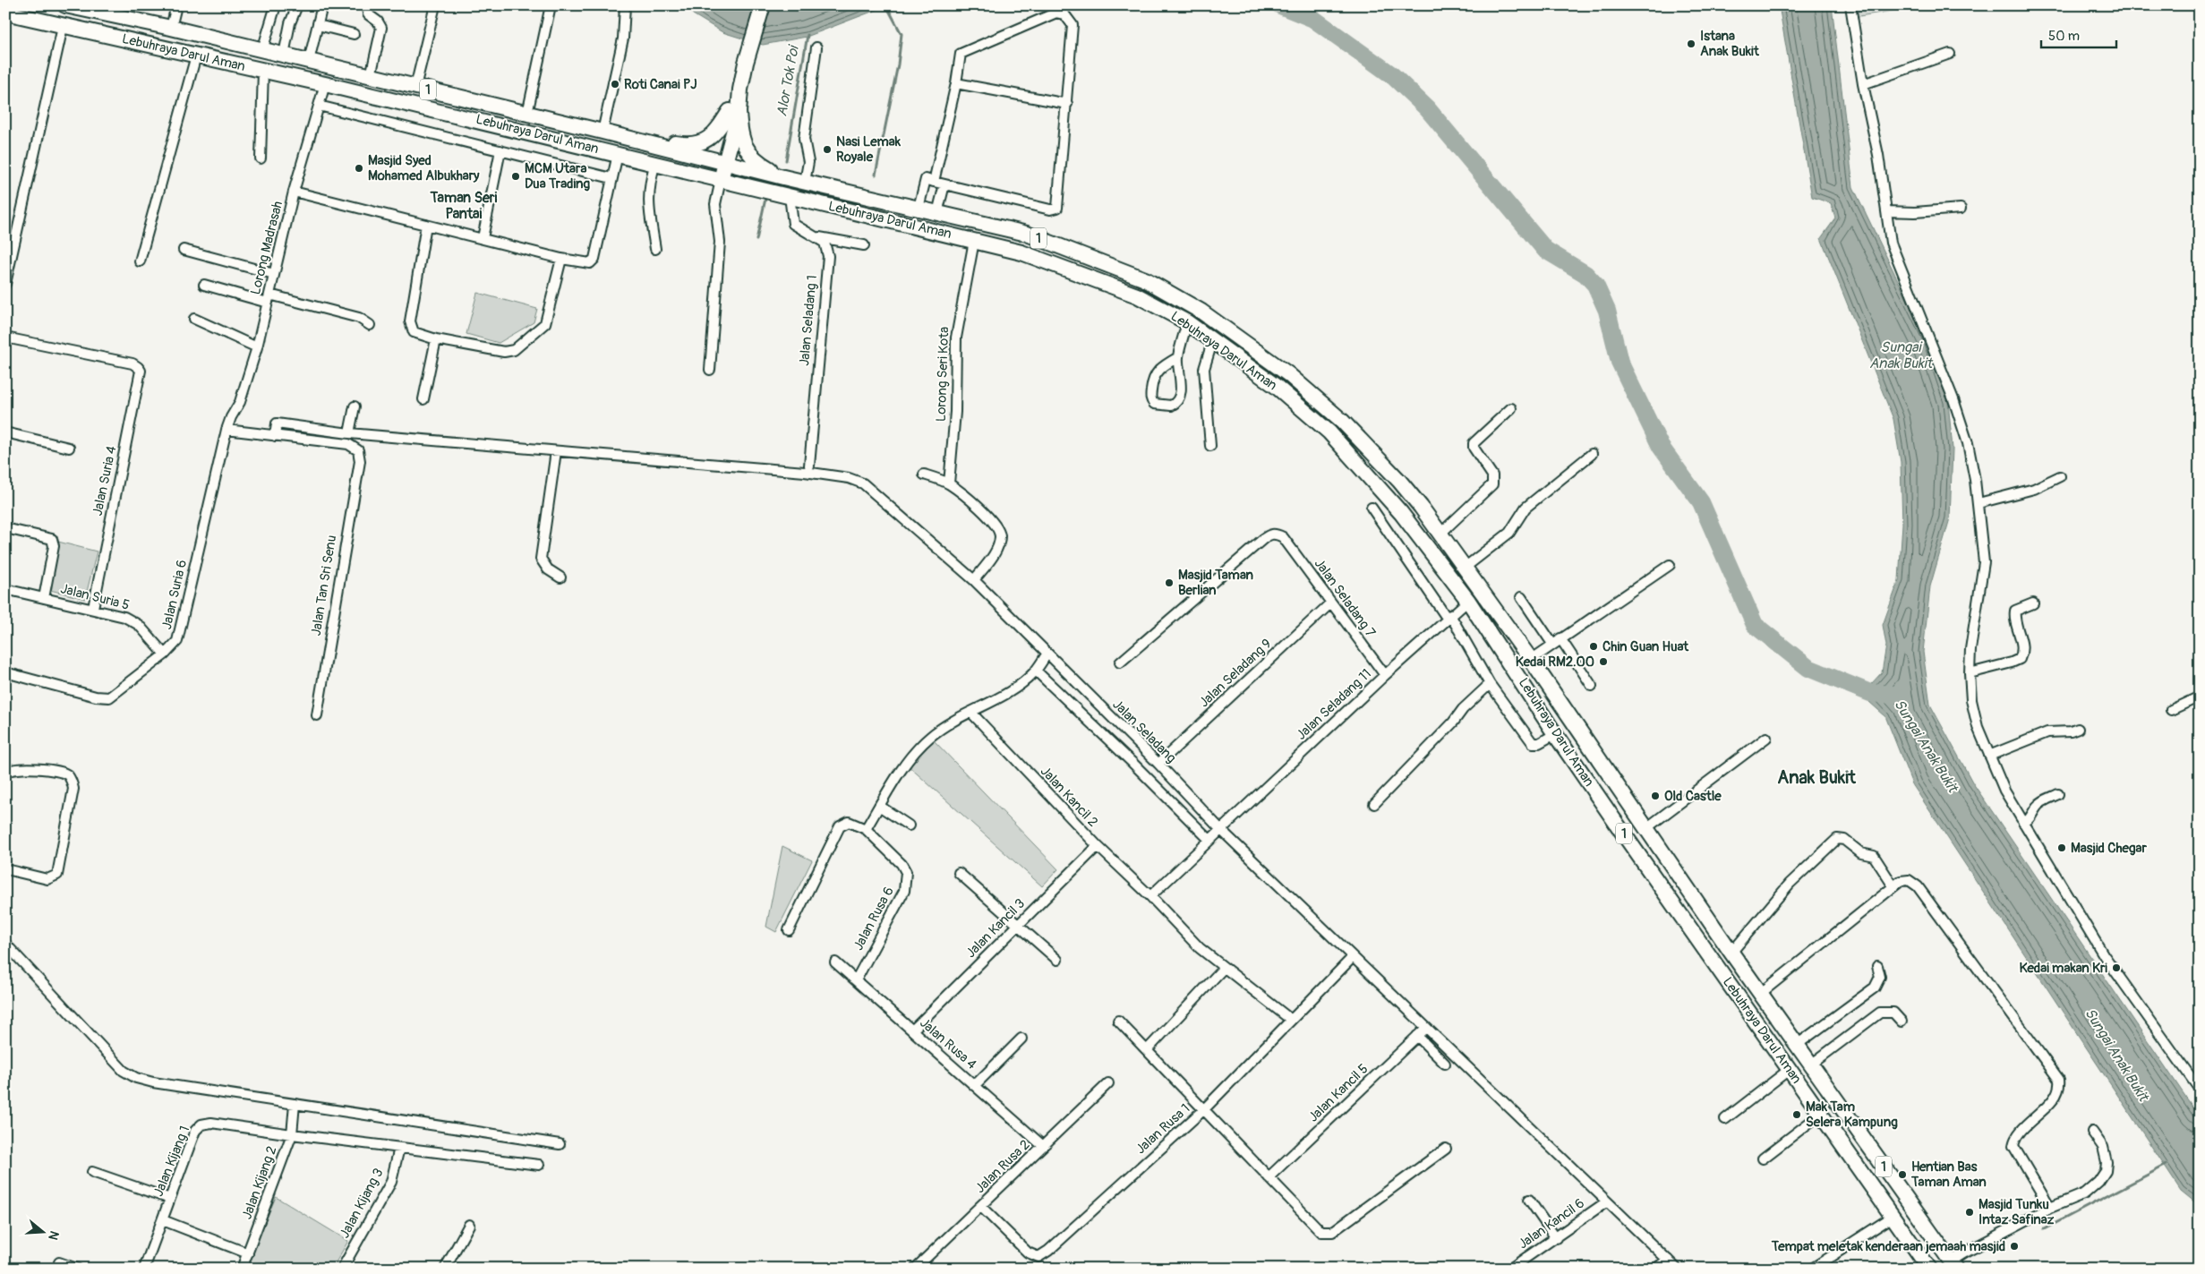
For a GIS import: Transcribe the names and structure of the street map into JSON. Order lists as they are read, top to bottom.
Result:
{
  "streets": {
    "main road": ["Lebuhraya Darul Aman", "1"],
    "street": [
      "Lorong Madrasah",
      "Jalan Seladang 1",
      "Lorong Seri Kota",
      "Jalan Suria 4",
      "Jalan Tan Sri Senu",
      "Jalan Suria 6",
      "Jalan Suria 5",
      "Jalan Seladang 7",
      "Jalan Seladang 9",
      "Jalan Seladang 11",
      "Jalan Seladang",
      "Jalan Kancil 2",
      "Jalan Rusa 6",
      "Jalan Kancil 3",
      "Jalan Rusa 4",
      "Jalan Kancil 5",
      "Jalan Rusa 1",
      "Jalan Kijang 1",
      "Jalan Rusa 2",
      "Jalan Kijang 2",
      "Jalan Kijang 3",
      "Jalan Kancil 6"
    ]
  },
  "crossings": [
    ["Lebuhraya Darul Aman", "Lorong Madrasah"],
    ["Lebuhraya Darul Aman", "Lorong Seri Kota"],
    ["Lebuhraya Darul Aman", "Jalan Seladang 11"],
    ["Lorong Madrasah", "Jalan Suria 6"],
    ["Jalan Suria 4", "Jalan Suria 5"],
    ["Jalan Tan Sri Senu", "Jalan Seladang"],
    ["Jalan Suria 6", "Jalan Suria 5"],
    ["Jalan Seladang 7", "Jalan Seladang 9"],
    ["Jalan Seladang 7", "Jalan Seladang 11"],
    ["Jalan Seladang 9", "Jalan Seladang"],
    ["Jalan Seladang 11", "Jalan Seladang"],
    ["Jalan Seladang", "Jalan Kancil 5"],
    ["Jalan Seladang", "Jalan Rusa 1"],
    ["Jalan Seladang", "Jalan Kancil 6"],
    ["Jalan Kancil 2", "Jalan Kancil 3"],
    ["Jalan Kancil 2", "Jalan Rusa 1"],
    ["Jalan Rusa 6", "Jalan Rusa 4"],
    ["Jalan Kancil 3", "Jalan Rusa 4"],
    ["Jalan Rusa 4", "Jalan Rusa 2"],
    ["Jalan Rusa 1", "Jalan Rusa 2"],
    ["Jalan Kijang 1", "Jalan Kijang 2"]
  ],
  "districts": ["Taman Seri Pantai", "Anak Bukit"],
  "water": ["Alor Tok Poi", "Sungai Anak Bukit"],
  "places": [
    "Istana Anak Bukit",
    "Roti Canai PJ",
    "Nasi Lemak Royale",
    "Masjid Syed Mohamed Albukhary",
    "MCM Utara Dua Trading",
    "Masjid Taman Berlian",
    "Chin Guan Huat",
    "Kedai RM2.00",
    "Old Castle",
    "Masjid Chegar",
    "Kedai makan Kri",
    "Mak Tam Selera Kampung",
    "Hentian Bas Taman Aman",
    "Masjid Tunku Intaz Safinaz",
    "Tempat meletak kenderaan jemaah masjid"
  ],
  "scale_bar": "50 m",
  "north": "right"
}
